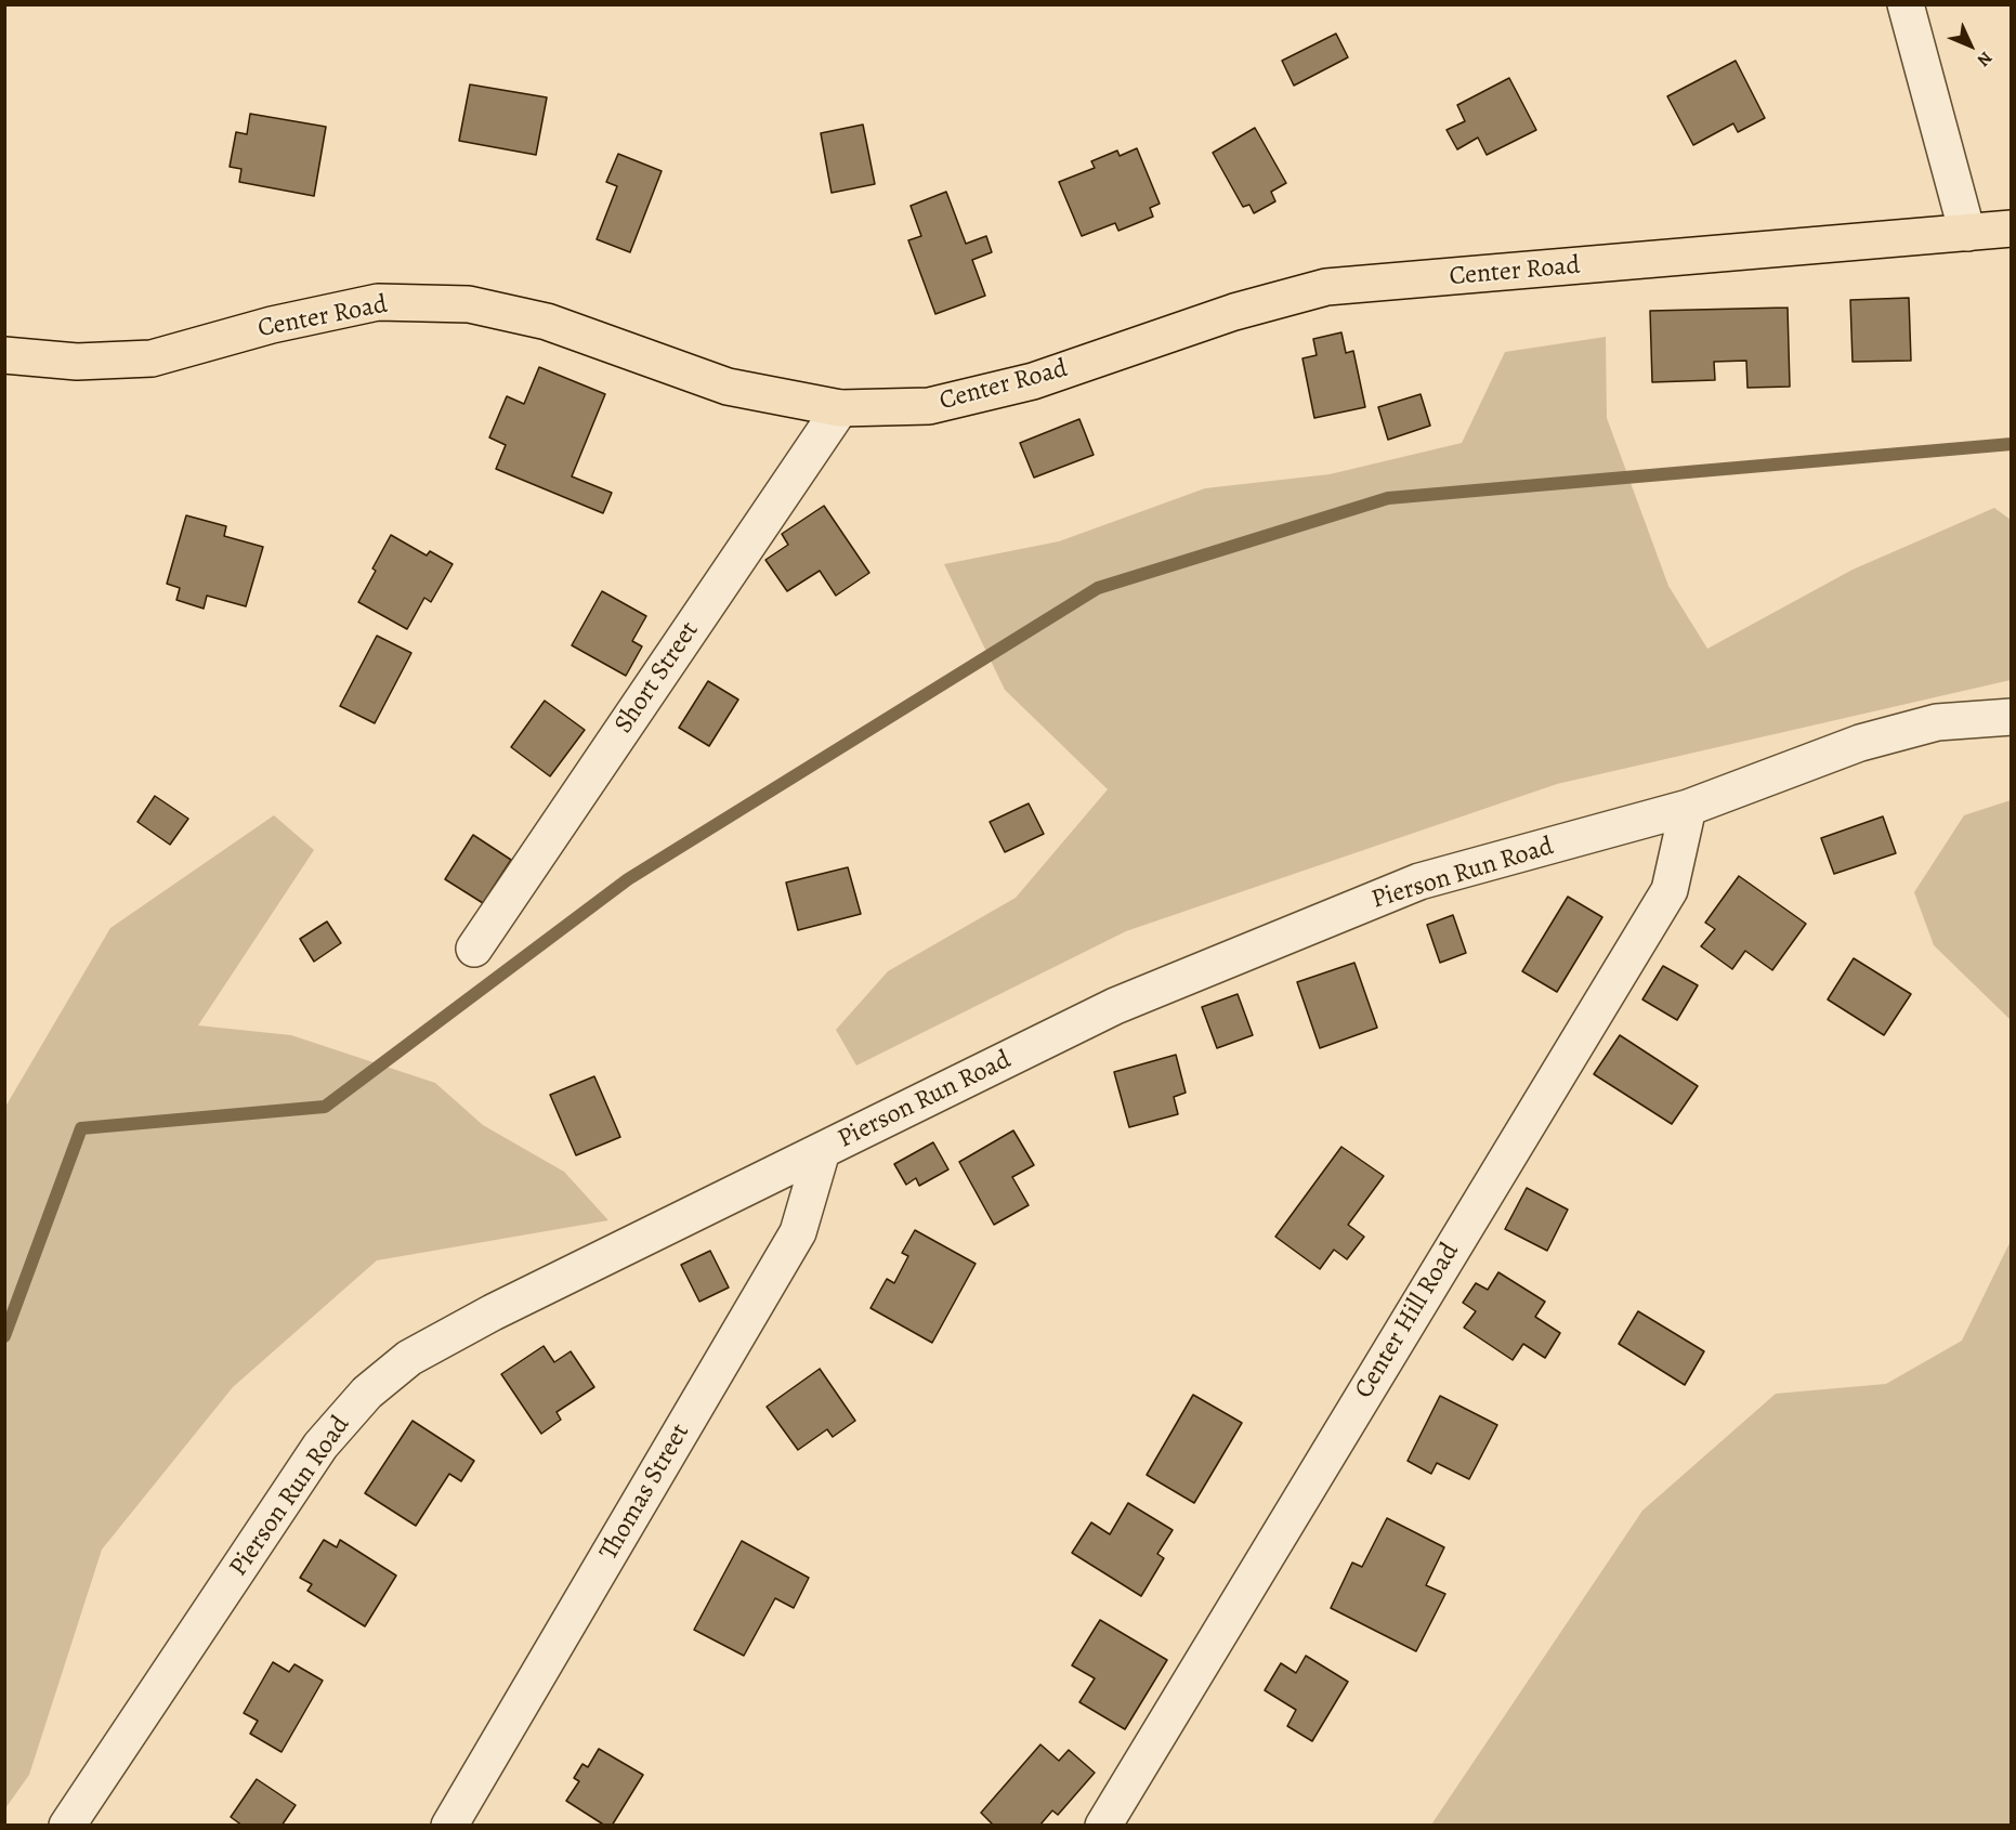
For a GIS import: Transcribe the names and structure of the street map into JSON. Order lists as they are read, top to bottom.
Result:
{
  "streets": {
    "main road": ["Center Road"],
    "street": [
      "Short Street",
      "Pierson Run Road",
      "Center Hill Road",
      "Thomas Street"
    ]
  },
  "crossings": [
    ["Center Road", "Short Street"],
    ["Pierson Run Road", "Center Hill Road"],
    ["Pierson Run Road", "Thomas Street"]
  ],
  "north": "bottom right"
}
